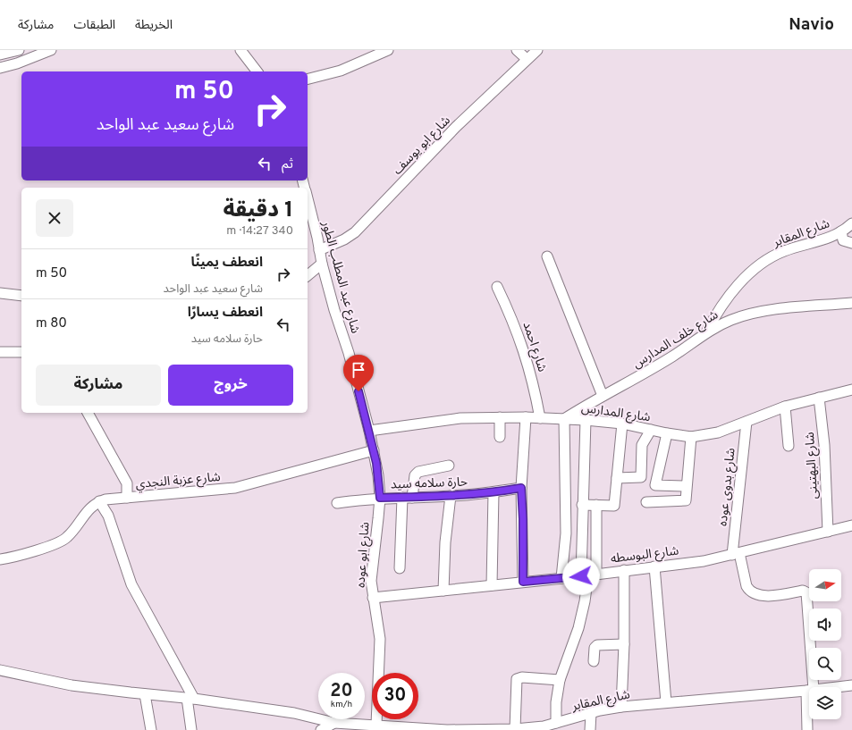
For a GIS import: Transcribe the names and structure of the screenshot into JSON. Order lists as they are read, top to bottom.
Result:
{
  "streets": {
    "street": [
      "شارع ابو يوسف",
      "شارع المقابر",
      "شارع عبد المطلب الطور",
      "شارع خلف المدارس",
      "شارع احمد",
      "شارع المدارس",
      "شارع البهتينى",
      "شارع عزبة النجدي",
      "حارة سلامه سيد",
      "شارع بدوى عوده",
      "شارع البوسطه",
      "شارع ابو عوده"
    ]
  },
  "crossings": [
    ["شارع ابو يوسف", "شارع عبد المطلب الطور"],
    ["شارع المقابر", "شارع خلف المدارس"],
    ["شارع المقابر", "شارع ابو عوده"],
    ["شارع عبد المطلب الطور", "شارع المدارس"],
    ["شارع عبد المطلب الطور", "شارع ابو عوده"],
    ["شارع خلف المدارس", "شارع المدارس"],
    ["شارع احمد", "شارع المدارس"],
    ["شارع المدارس", "شارع البهتينى"],
    ["شارع المدارس", "شارع بدوى عوده"],
    ["شارع المدارس", "شارع ابو عوده"],
    ["شارع البهتينى", "شارع البوسطه"],
    ["شارع عزبة النجدي", "شارع ابو عوده"],
    ["حارة سلامه سيد", "شارع ابو عوده"],
    ["شارع بدوى عوده", "شارع البوسطه"],
    ["شارع البوسطه", "شارع ابو عوده"]
  ],
  "north": "right",
  "page": {
    "header": "Navio",
    "nav": ["الخريطة", "الطبقات", "مشاركة"],
    "turn": ["50 m", "شارع سعيد عبد الواحد"],
    "then": "ثم",
    "heading": ["1 دقيقة", "340 m · 14:27"],
    "list": [
      {
        "name": "انعطف يمينًا",
        "note": "شارع سعيد عبد الواحد",
        "value": "50 m"
      },
      {
        "name": "انعطف يسارًا",
        "note": "حارة سلامه سيد",
        "value": "80 m"
      }
    ],
    "buttons": ["خروج", "مشاركة"],
    "speed": "20 km/h",
    "limit": "30"
  }
}
